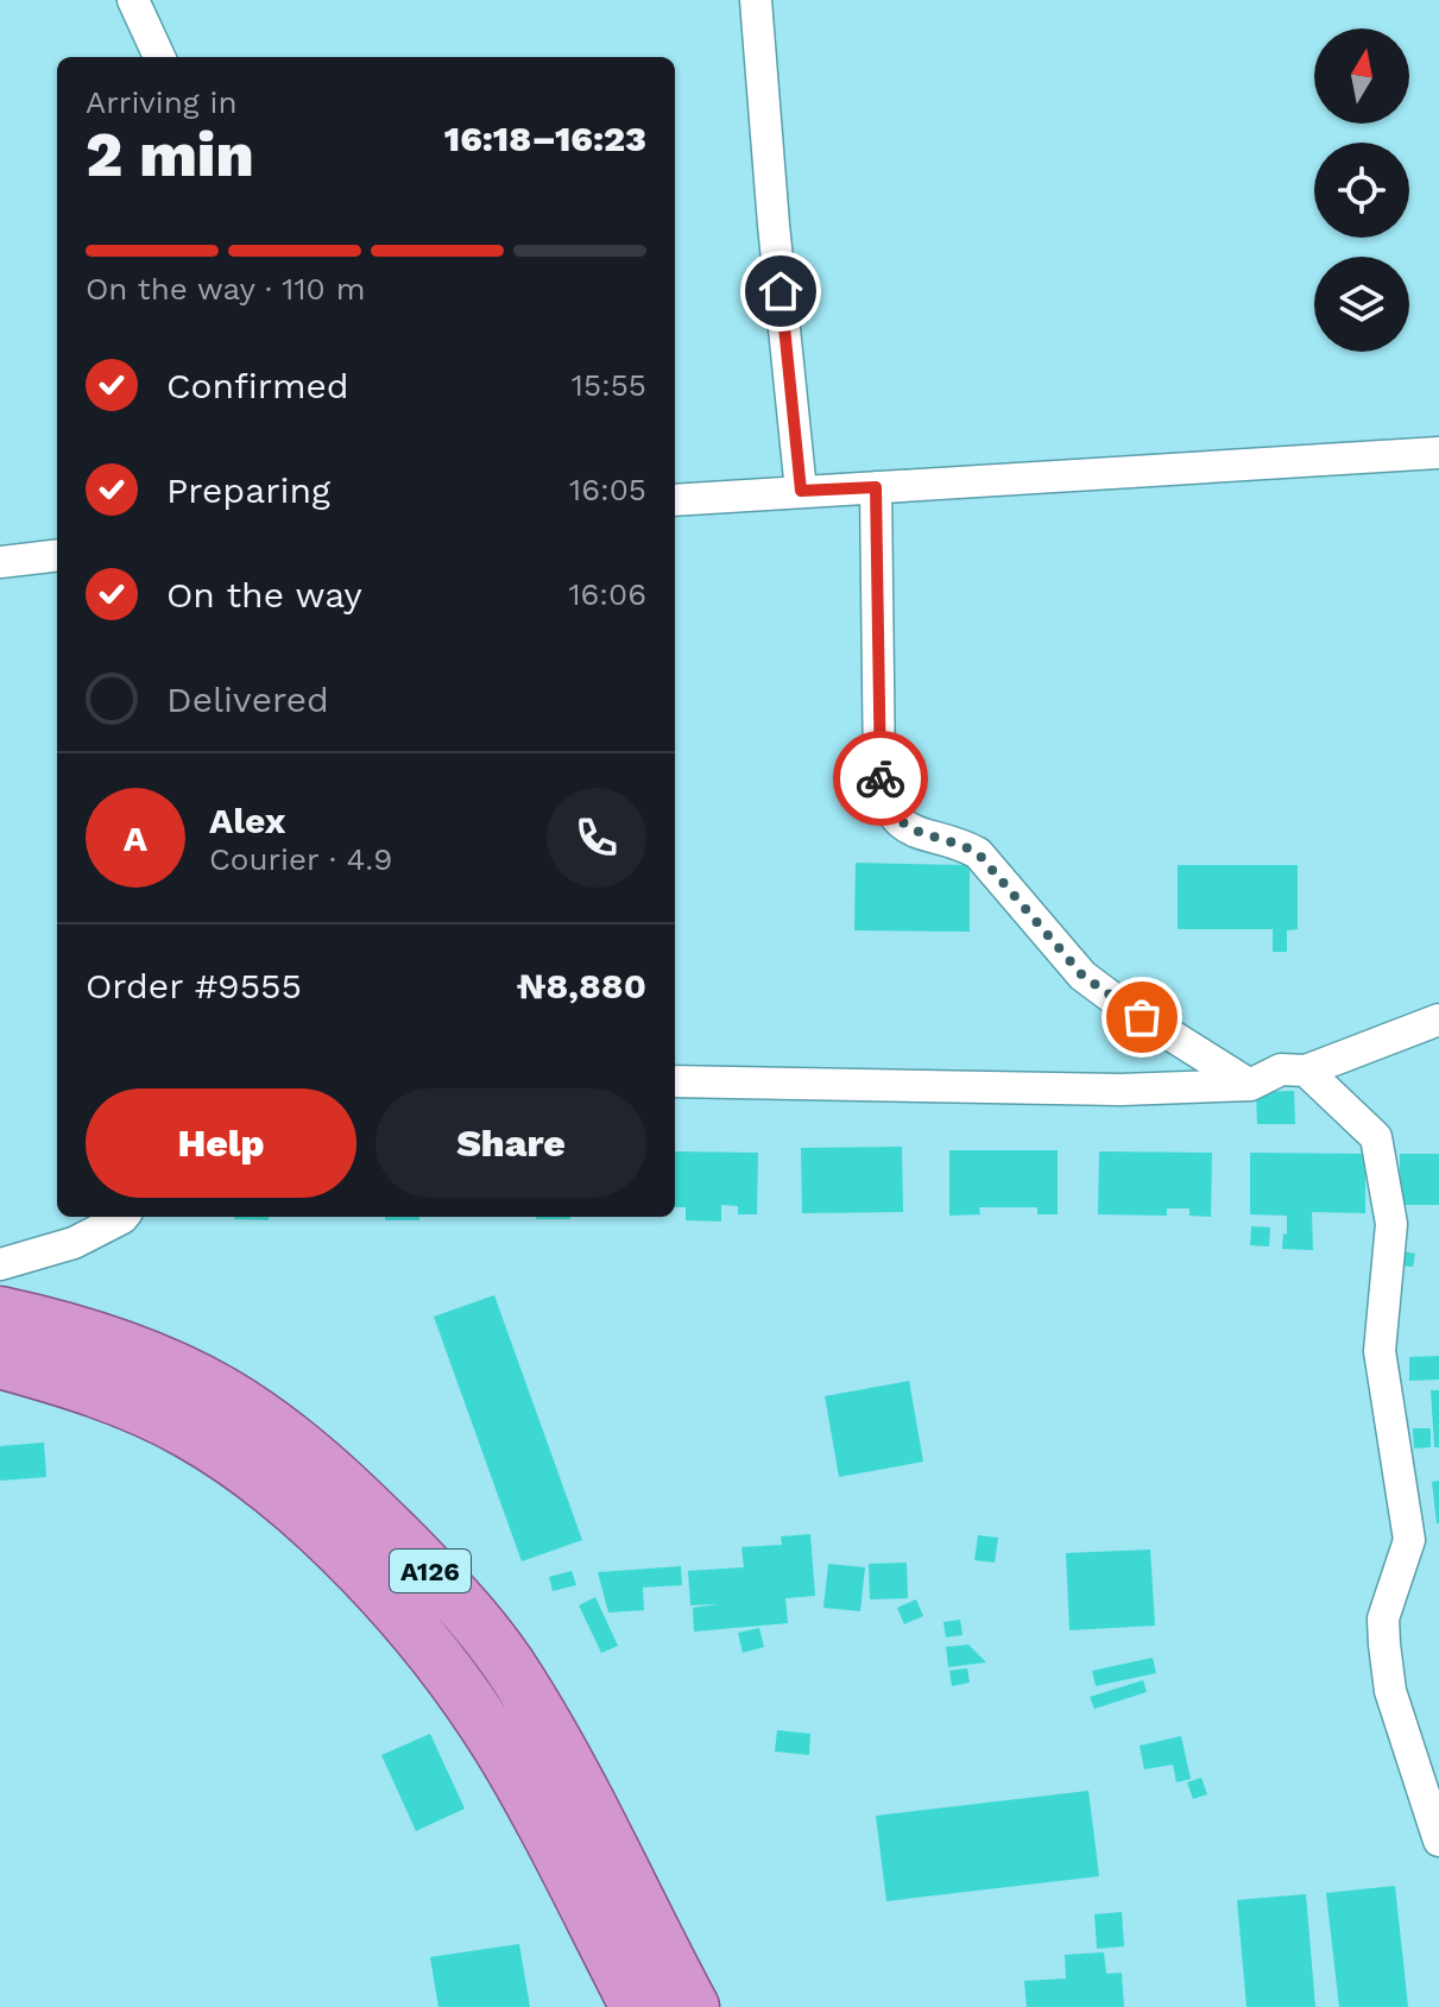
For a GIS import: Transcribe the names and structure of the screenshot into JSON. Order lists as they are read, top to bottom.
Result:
{
  "streets": {
    "highway": ["A126"]
  },
  "north": "top",
  "page": {
    "heading": ["2 min", "Arriving in", "16:18–16:23"],
    "panel": [
      "Alex",
      "Courier · 4.9",
      "Order #9555",
      "₦8,880"
    ],
    "bar": "On the way · 110 m",
    "list": [
      ["Confirmed", "15:55"],
      ["Preparing", "16:05"],
      ["On the way", "16:06"],
      "Delivered"
    ],
    "round": "A",
    "buttons": ["Help", "Share"]
  }
}
